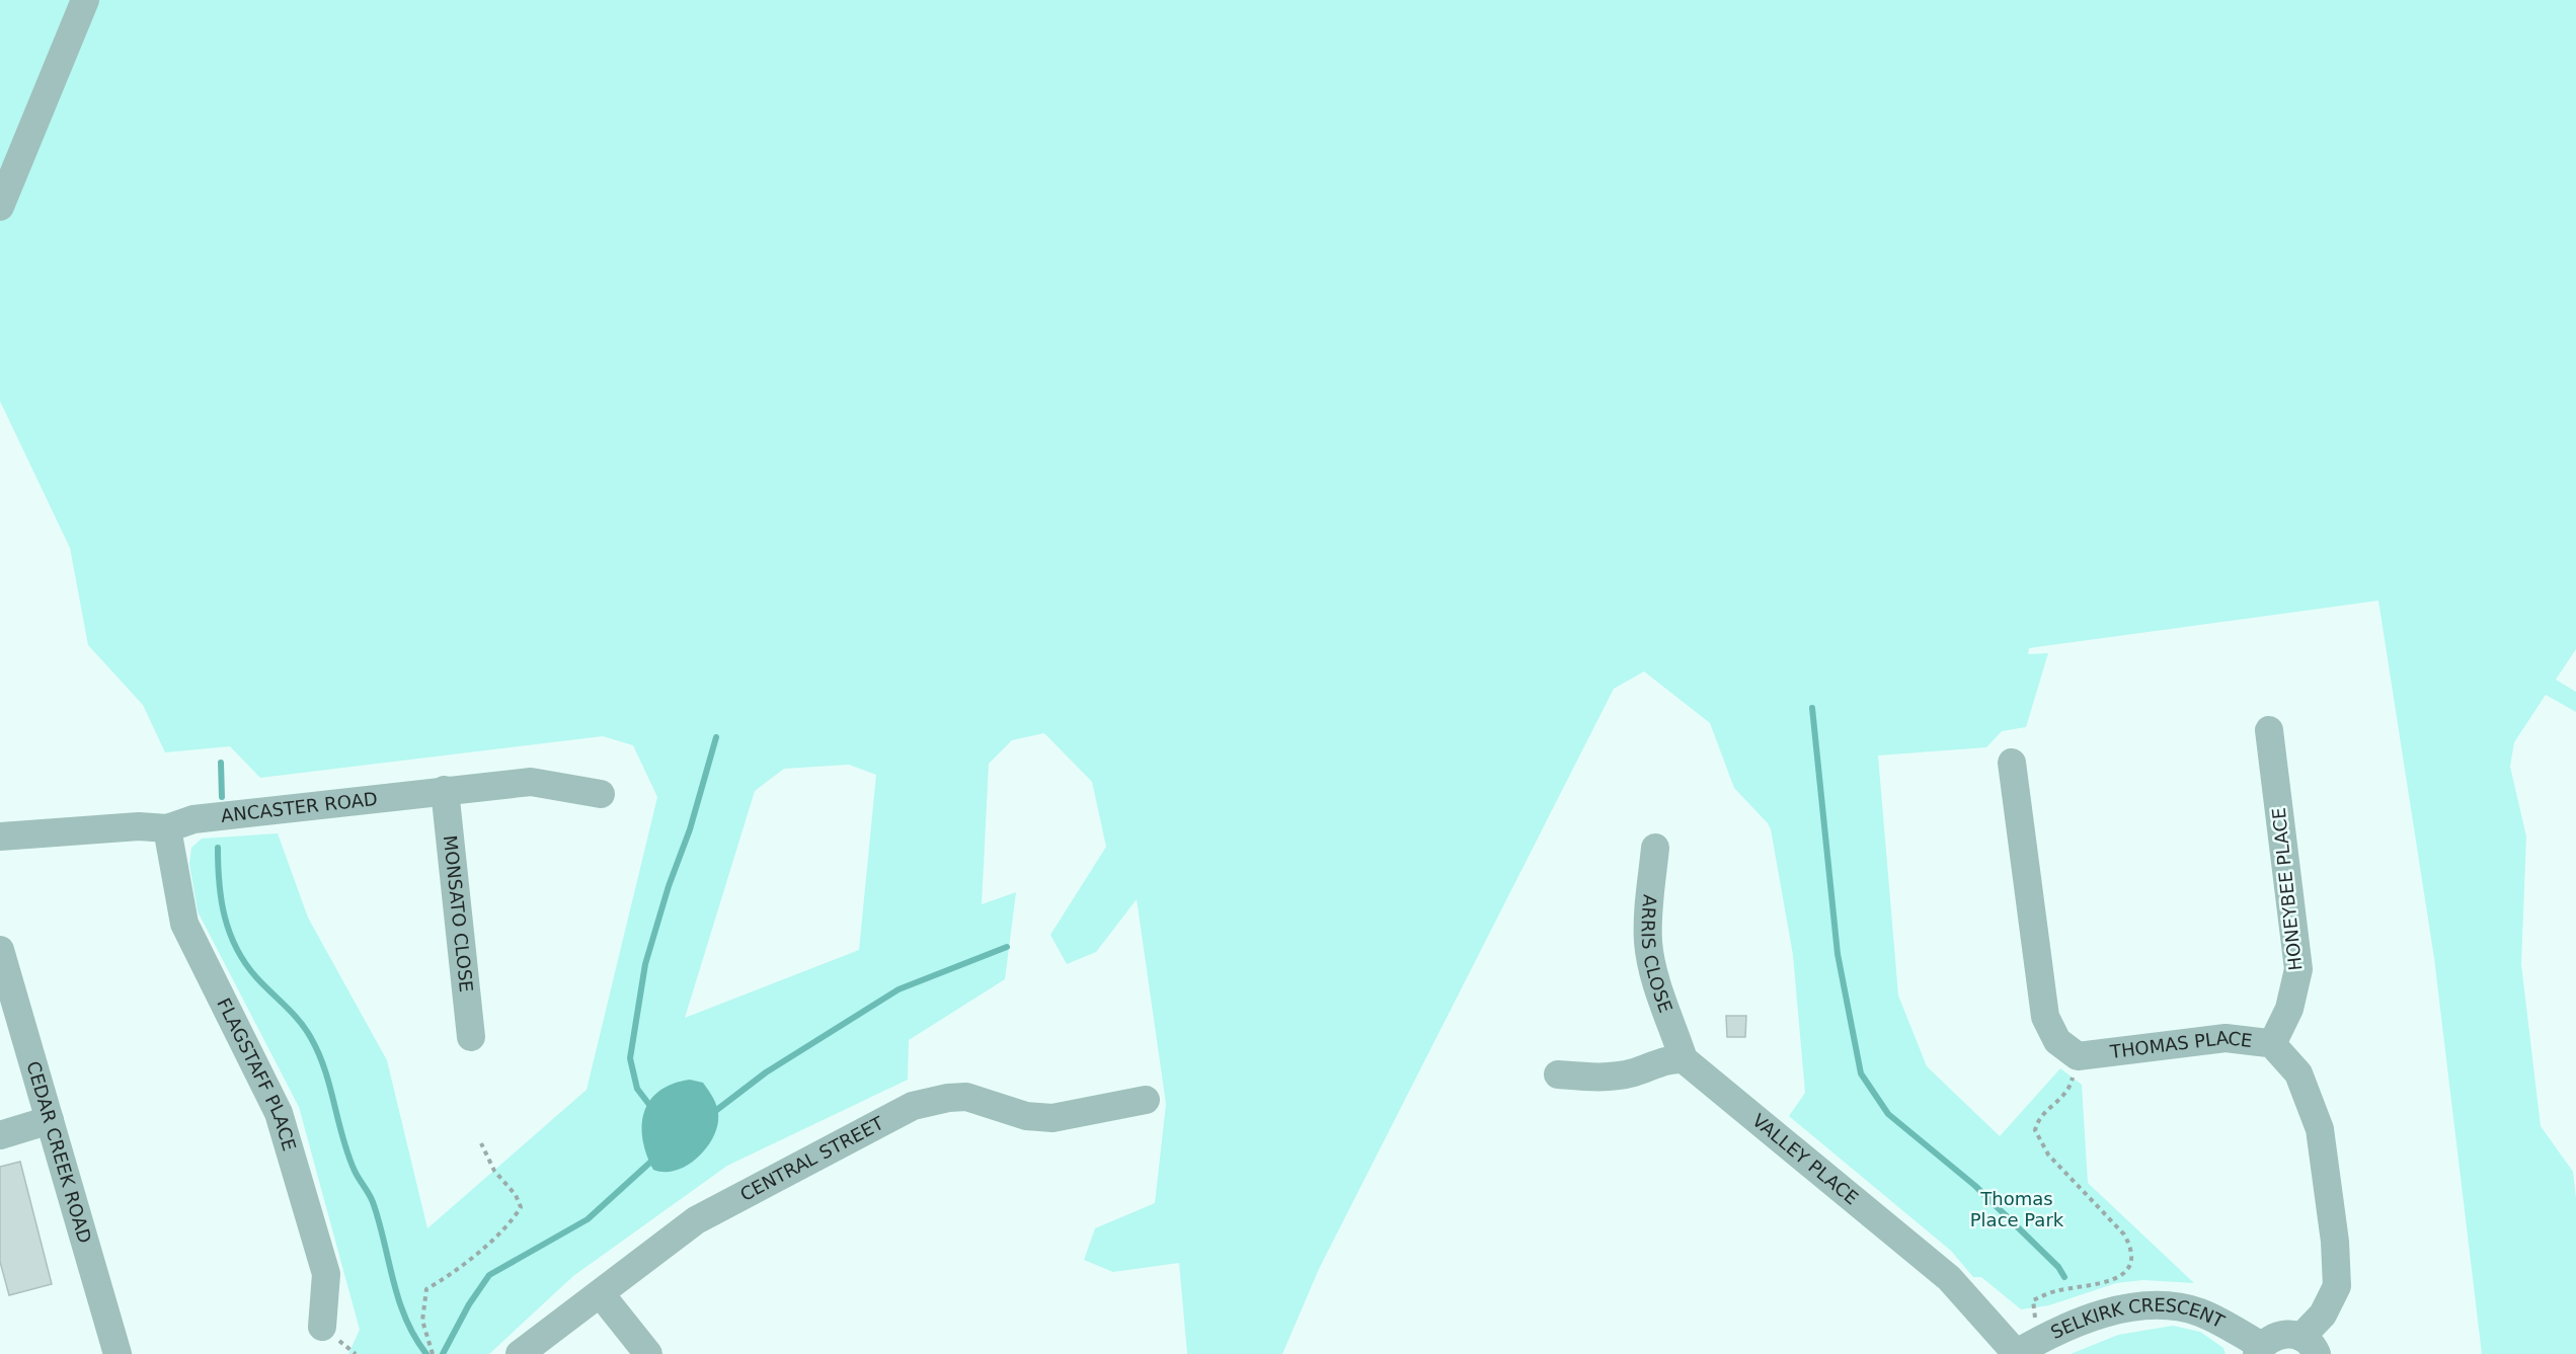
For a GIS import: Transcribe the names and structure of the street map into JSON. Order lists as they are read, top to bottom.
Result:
{
  "streets": {
    "street": [
      "ANCASTER ROAD",
      "HONEYBEE PLACE",
      "MONSATO CLOSE",
      "ARRIS CLOSE",
      "THOMAS PLACE",
      "FLAGSTAFF PLACE",
      "CEDAR CREEK ROAD",
      "CENTRAL STREET",
      "VALLEY PLACE",
      "SELKIRK CRESCENT"
    ]
  },
  "crossings": [
    ["ANCASTER ROAD", "MONSATO CLOSE"],
    ["ANCASTER ROAD", "FLAGSTAFF PLACE"],
    ["HONEYBEE PLACE", "THOMAS PLACE"],
    ["ARRIS CLOSE", "VALLEY PLACE"],
    ["VALLEY PLACE", "SELKIRK CRESCENT"]
  ],
  "parks": ["Thomas Place Park"]
}
